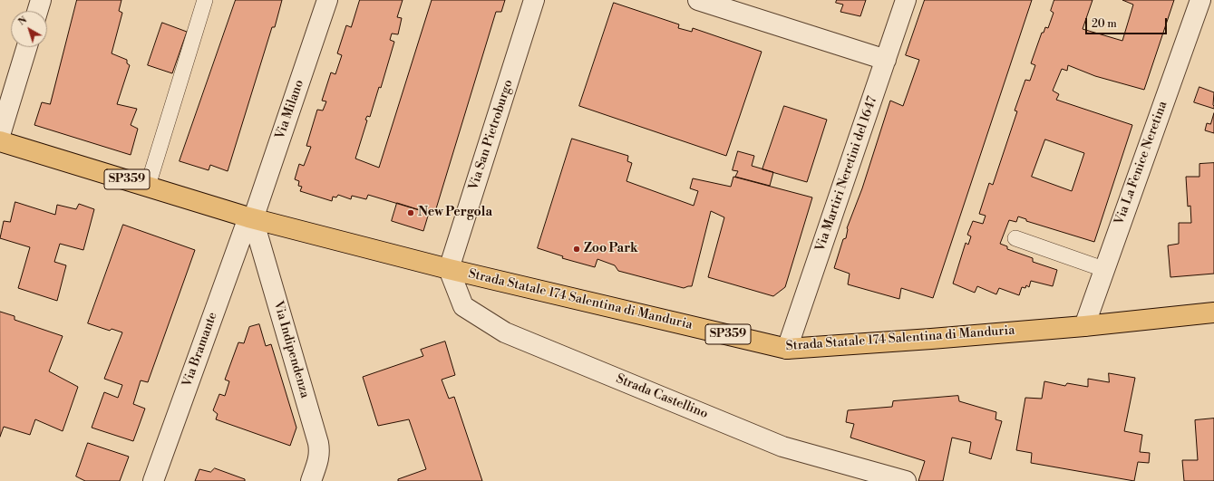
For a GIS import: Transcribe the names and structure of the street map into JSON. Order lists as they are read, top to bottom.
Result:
{
  "streets": {
    "main road": ["SP359", "Strada Statale 174 Salentina di Manduria"],
    "street": [
      "Via Milano",
      "Via San Pietroburgo",
      "Via La Fenice Neretina",
      "Via Martiri Neretini del 1647",
      "Via Bramante",
      "Via Indipendenza",
      "Strada Castellino"
    ]
  },
  "crossings": [
    ["Via Milano", "SP359"],
    ["Via Milano", "Strada Statale 174 Salentina di Manduria"],
    ["Via Milano", "Via Bramante"],
    ["Via Milano", "Via Indipendenza"],
    ["Via San Pietroburgo", "Strada Statale 174 Salentina di Manduria"],
    ["Via San Pietroburgo", "Strada Castellino"],
    ["Via La Fenice Neretina", "Strada Statale 174 Salentina di Manduria"],
    ["Via Martiri Neretini del 1647", "Strada Statale 174 Salentina di Manduria"],
    ["SP359", "Strada Statale 174 Salentina di Manduria"],
    ["SP359", "Via Bramante"],
    ["SP359", "Via Indipendenza"],
    ["Strada Statale 174 Salentina di Manduria", "Via Bramante"],
    ["Strada Statale 174 Salentina di Manduria", "Via Indipendenza"],
    ["Strada Statale 174 Salentina di Manduria", "Strada Castellino"],
    ["Via Bramante", "Via Indipendenza"]
  ],
  "places": ["New Pergola", "Zoo Park"],
  "scale_bar": "20 m",
  "north": "top left"
}
